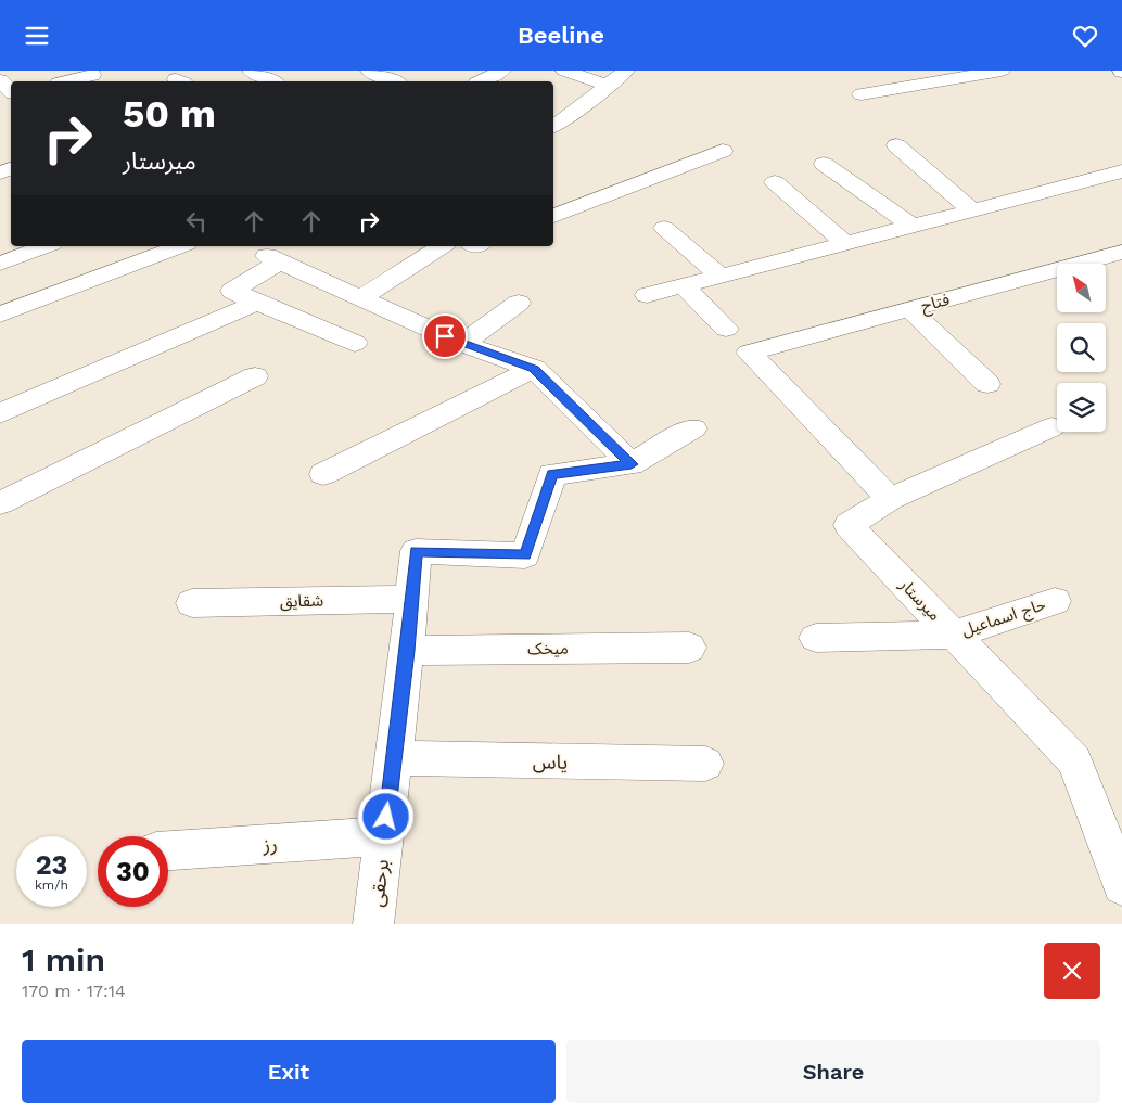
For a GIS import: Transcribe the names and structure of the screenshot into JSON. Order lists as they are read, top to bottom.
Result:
{
  "streets": {
    "street": [
      "فتاح",
      "میرستار",
      "شقایق",
      "حاج اسماعیل",
      "میخک",
      "یاس",
      "رز",
      "برحقی"
    ]
  },
  "crossings": [
    ["فتاح", "میرستار"],
    ["میرستار", "حاج اسماعیل"],
    ["شقایق", "برحقی"],
    ["میخک", "برحقی"],
    ["یاس", "برحقی"],
    ["رز", "برحقی"]
  ],
  "north": "top left",
  "page": {
    "header": "Beeline",
    "turn": ["50 m", "میرستار"],
    "speed": "23 km/h",
    "limit": "30",
    "heading": ["1 min", "170 m · 17:14"],
    "buttons": ["Exit", "Share"]
  }
}
